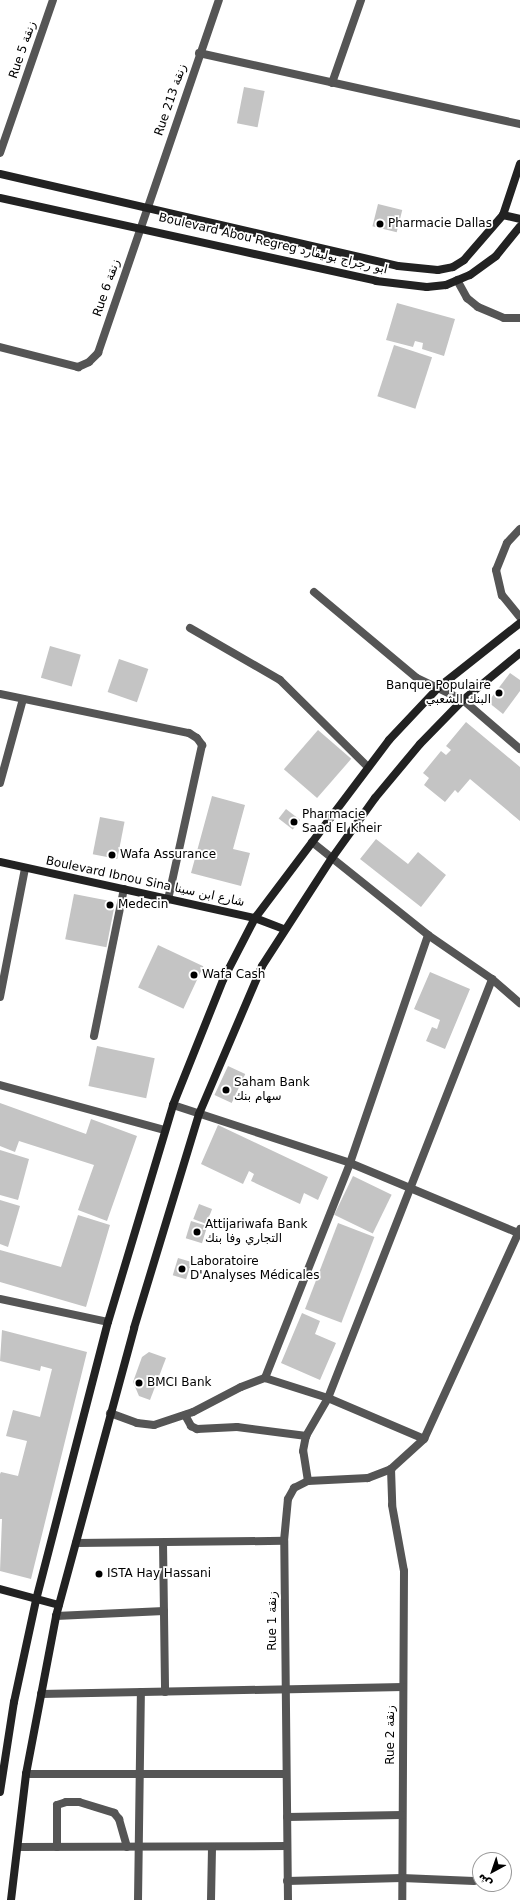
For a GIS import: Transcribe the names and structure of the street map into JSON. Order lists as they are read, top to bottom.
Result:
{
  "streets": {
    "main road": ["Boulevard Abou Regreg ابو رجراج بوليفارد", "Boulevard Ibnou Sina شارع ابن سينا"],
    "street": [
      "Rue 5 زنقة",
      "Rue 213 زنقة",
      "Rue 6 زنقة",
      "Rue 1 زنقة",
      "Rue 2 زنقة"
    ]
  },
  "crossings": [
    ["Rue 213 زنقة", "Boulevard Abou Regreg ابو رجراج بوليفارد"],
    ["Rue 213 زنقة", "Rue 6 زنقة"],
    ["Boulevard Abou Regreg ابو رجراج بوليفارد", "Rue 6 زنقة"]
  ],
  "places": [
    "Pharmacie Dallas",
    "Banque Populaire البنك الشعبي",
    "Pharmacie Saad El Kheir",
    "Wafa Assurance",
    "Medecin",
    "Wafa Cash",
    "Saham Bank سهام بنك",
    "Attijariwafa Bank التجاري وفا بنك",
    "Laboratoire D'Analyses Médicales",
    "BMCI Bank",
    "ISTA Hay Hassani"
  ],
  "north": "bottom left"
}
